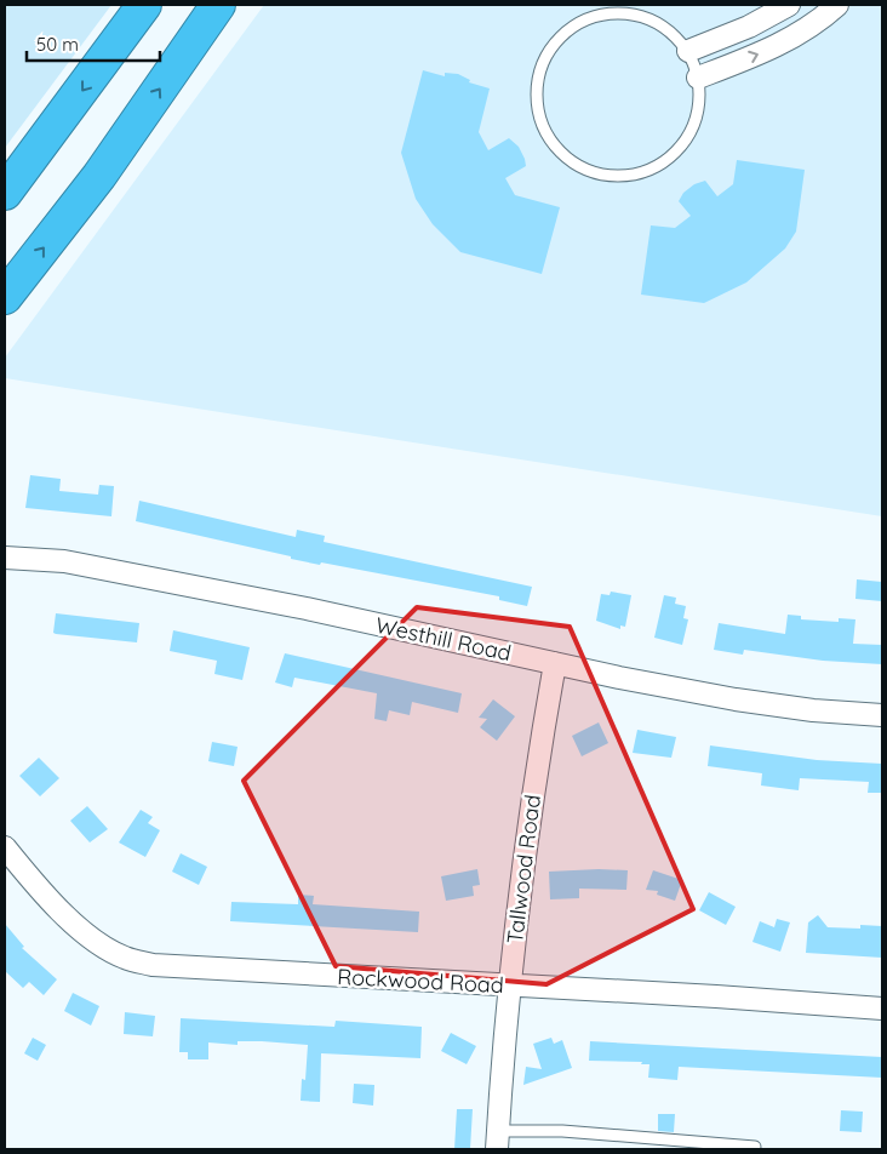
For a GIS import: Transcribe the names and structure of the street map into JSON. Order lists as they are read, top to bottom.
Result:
{
  "streets": {
    "street": ["Westhill Road", "Tallwood Road", "Rockwood Road"]
  },
  "crossings": [
    ["Westhill Road", "Tallwood Road"],
    ["Tallwood Road", "Rockwood Road"]
  ],
  "scale_bar": "50 m"
}
